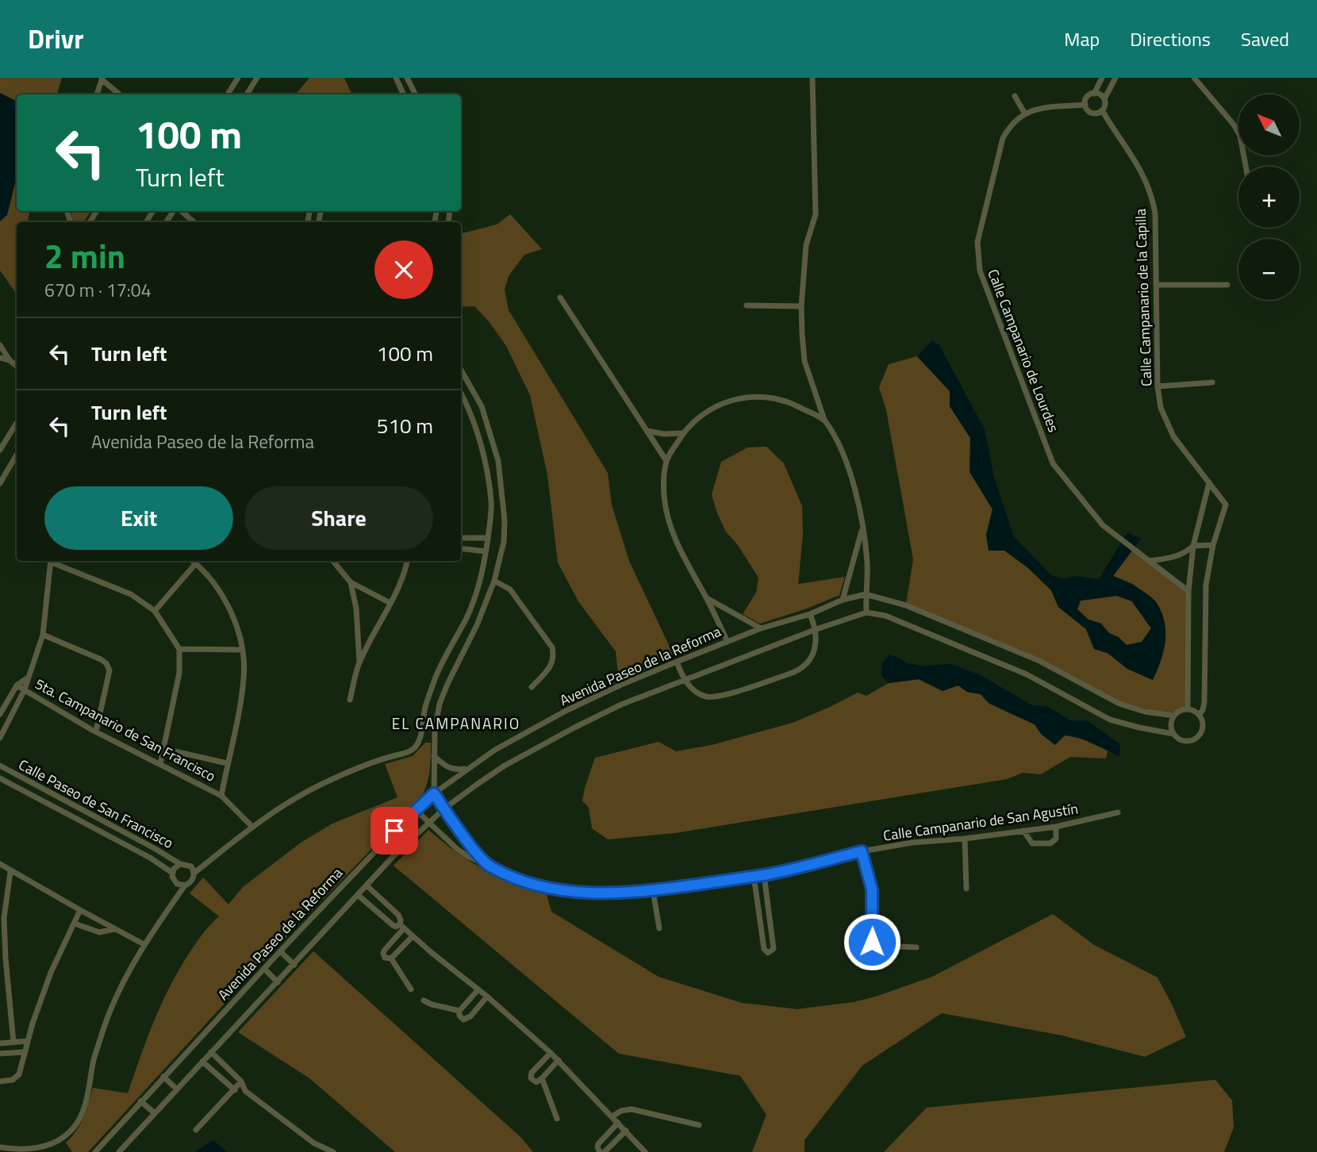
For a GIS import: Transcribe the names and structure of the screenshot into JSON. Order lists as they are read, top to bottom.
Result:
{
  "streets": {
    "street": [
      "Calle Campanario de la Capilla",
      "Calle Campanario de Lourdes",
      "Avenida Paseo de la Reforma",
      "5ta. Campanario de San Francisco",
      "Calle Paseo de San Francisco",
      "Calle Campanario de San Agustín"
    ]
  },
  "crossings": [
    ["Calle Campanario de la Capilla", "Avenida Paseo de la Reforma"],
    ["Avenida Paseo de la Reforma", "Calle Campanario de San Agustín"]
  ],
  "districts": ["EL CAMPANARIO"],
  "north": "top left",
  "page": {
    "header": "Drivr",
    "nav": ["Map", "Directions", "Saved"],
    "map_buttons": ["+", "−"],
    "turn": ["100 m", "Turn left"],
    "heading": ["2 min", "670 m · 17:04"],
    "list": [
      {
        "name": "Turn left",
        "value": "100 m"
      },
      {
        "name": "Turn left",
        "note": "Avenida Paseo de la Reforma",
        "value": "510 m"
      }
    ],
    "buttons": ["Exit", "Share"]
  }
}
